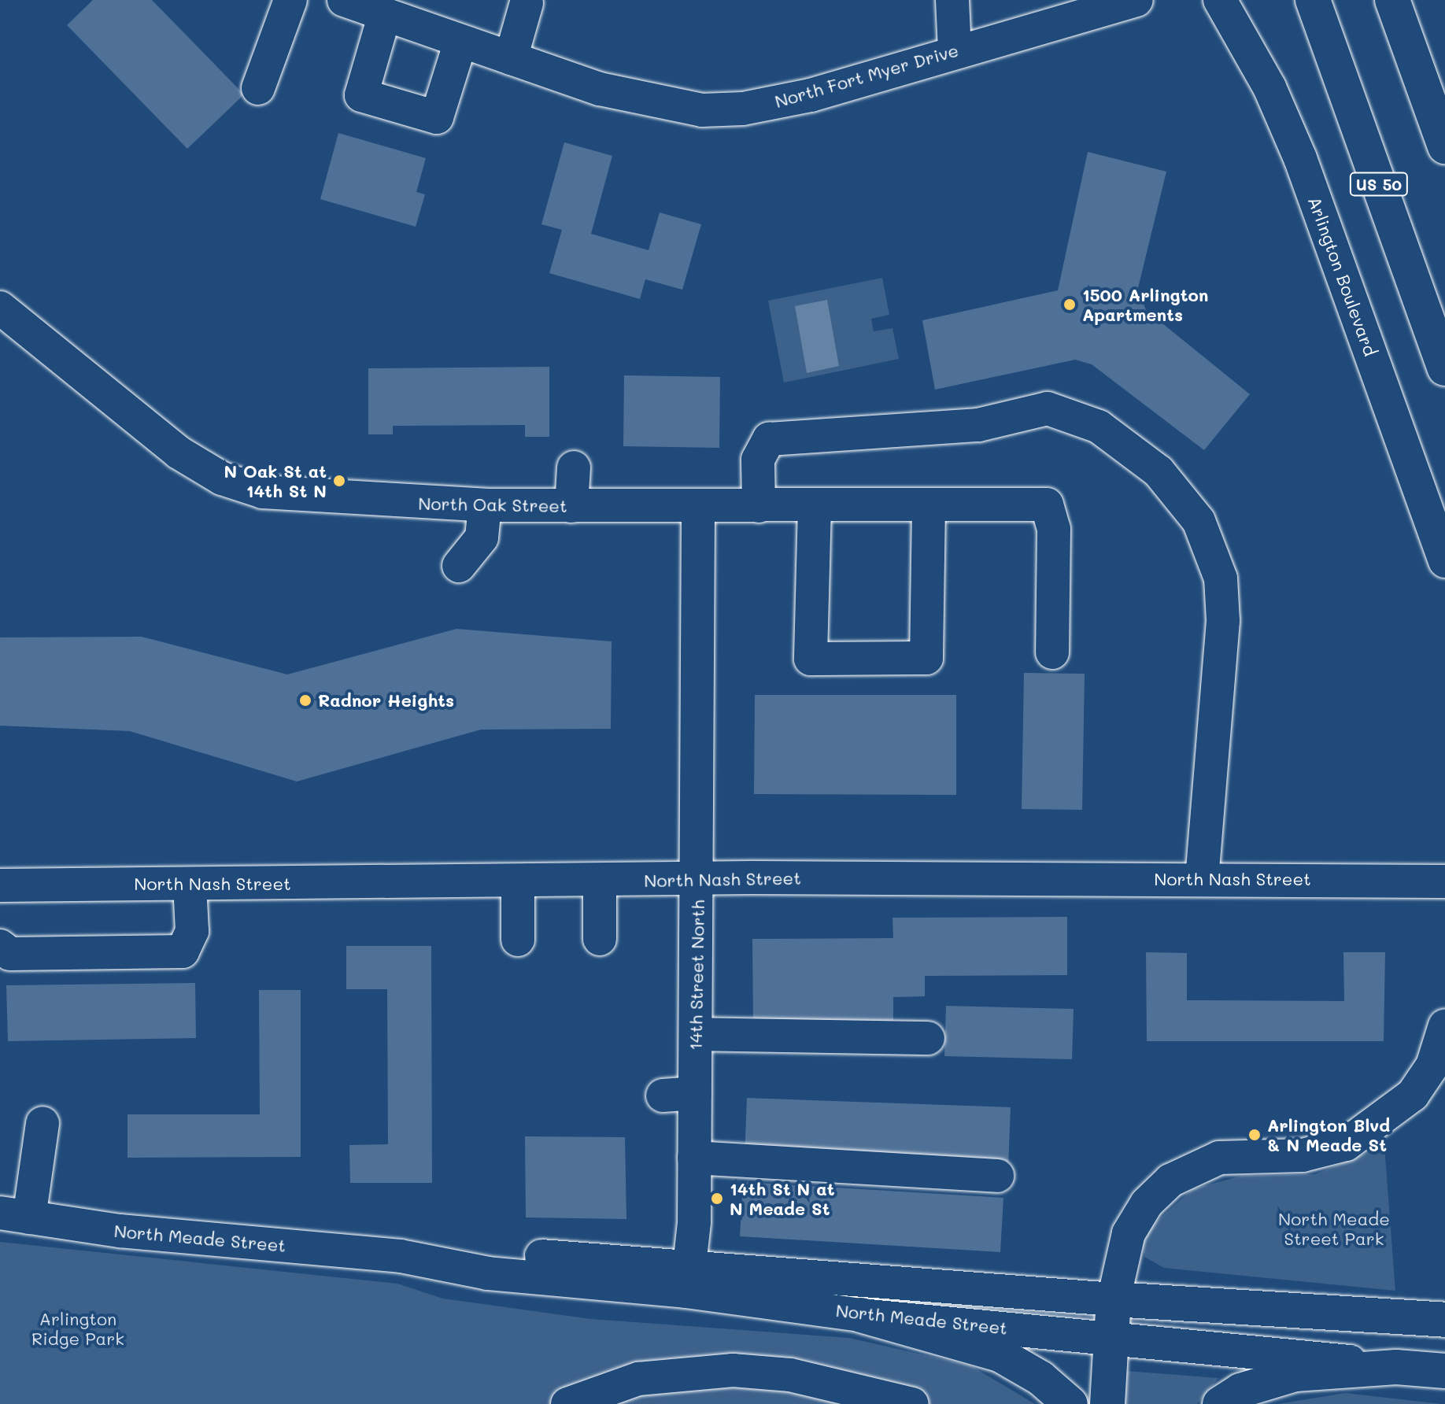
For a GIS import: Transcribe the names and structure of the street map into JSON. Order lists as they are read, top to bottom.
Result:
{
  "streets": {
    "highway": ["US 50", "North Meade Street"],
    "street": [
      "North Fort Myer Drive",
      "Arlington Boulevard",
      "North Oak Street",
      "North Nash Street",
      "14th Street North"
    ]
  },
  "crossings": [
    ["North Oak Street", "14th Street North"],
    ["North Nash Street", "14th Street North"],
    ["14th Street North", "North Meade Street"]
  ],
  "parks": ["North Meade Street Park", "Arlington Ridge Park"],
  "places": [
    "1500 Arlington Apartments",
    "N Oak St at 14th St N",
    "Radnor Heights",
    "Arlington Blvd & N Meade St",
    "14th St N at N Meade St"
  ]
}
